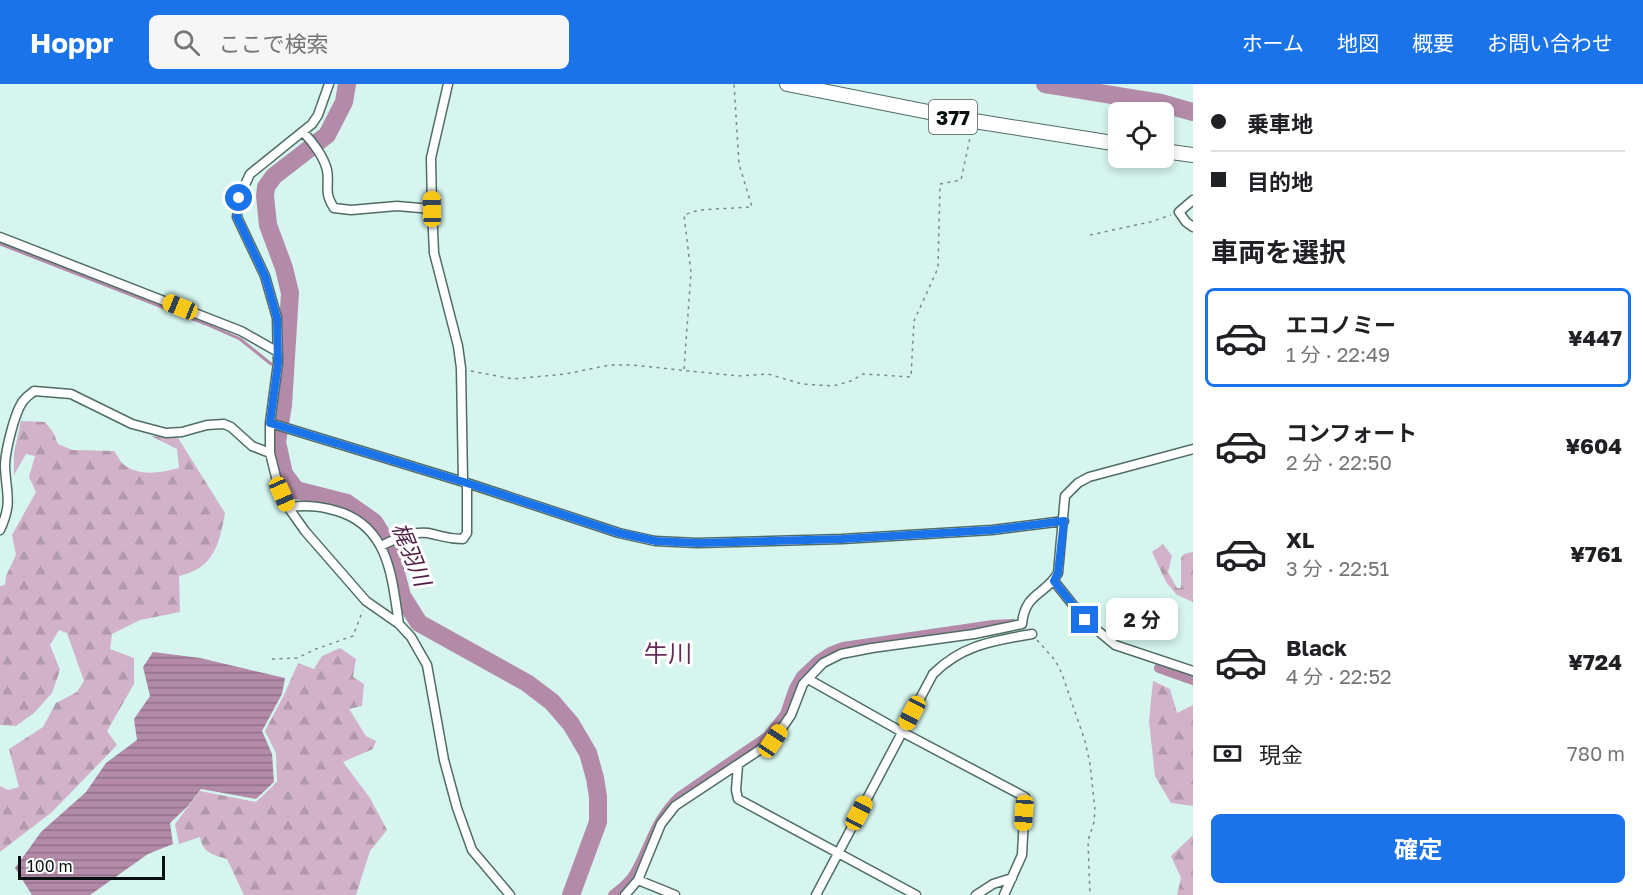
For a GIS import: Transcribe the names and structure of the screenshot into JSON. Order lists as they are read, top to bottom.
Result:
{
  "streets": {
    "highway": ["377"]
  },
  "districts": ["牛川"],
  "water": ["梶羽川"],
  "scale_bar": "100 m",
  "page": {
    "header": "Hoppr",
    "search": "ここで検索",
    "nav": [
      "ホーム",
      "地図",
      "概要",
      "お問い合わせ"
    ],
    "banner": ["乗車地", "目的地"],
    "heading": "車両を選択",
    "list": [
      {
        "name": "エコノミー",
        "note": "1 分 · 22:49",
        "value": "¥447"
      },
      {
        "name": "コンフォート",
        "note": "2 分 · 22:50",
        "value": "¥604"
      },
      {
        "name": "XL",
        "note": "3 分 · 22:51",
        "value": "¥761"
      },
      {
        "name": "Black",
        "note": "4 分 · 22:52",
        "value": "¥724"
      }
    ],
    "bubble": "2 分",
    "pay": ["現金", "780 m"],
    "buttons": "確定",
    "scale": "100 m"
  }
}
